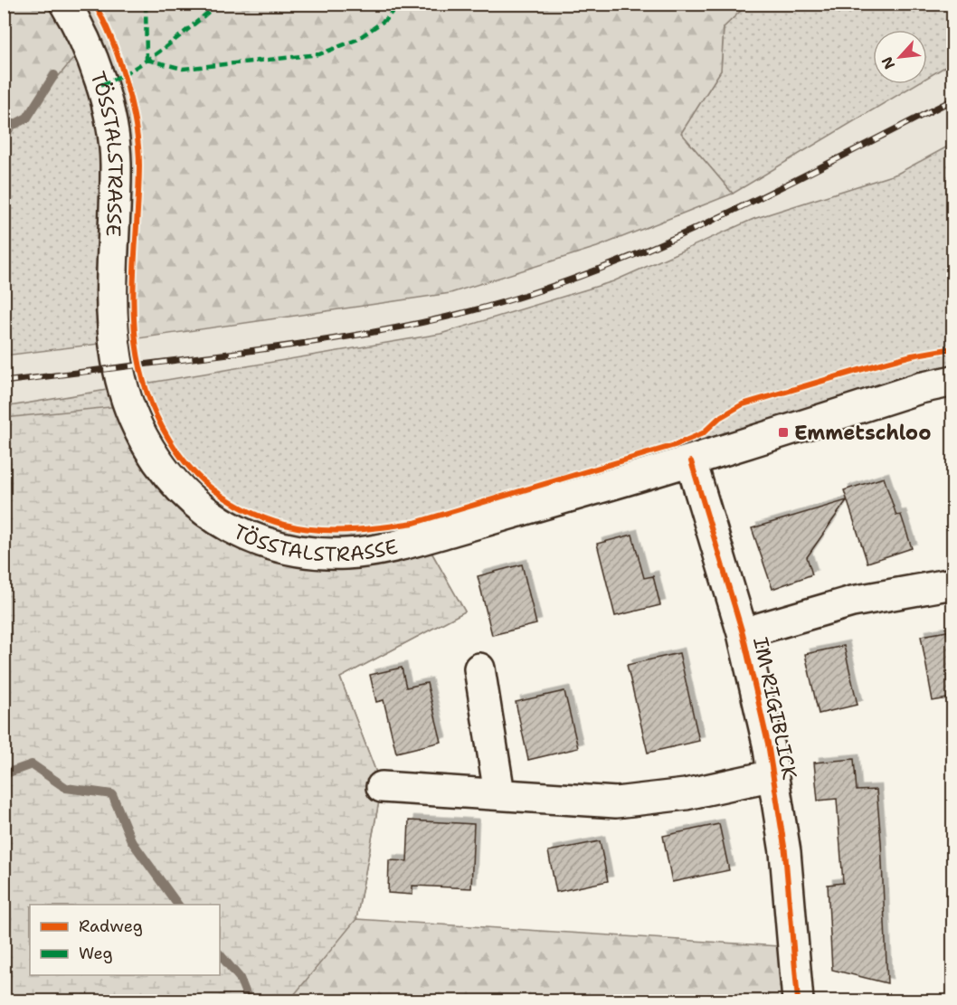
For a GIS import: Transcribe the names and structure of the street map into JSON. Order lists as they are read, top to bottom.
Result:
{
  "streets": {
    "main road": ["TÖSSTALSTRASSE", "IM RIGIBLICK"]
  },
  "crossings": [
    ["TÖSSTALSTRASSE", "IM RIGIBLICK"]
  ],
  "places": {
    "transit": ["Emmetschloo"]
  },
  "legend": ["Radweg", "Weg"],
  "north": "bottom left"
}
